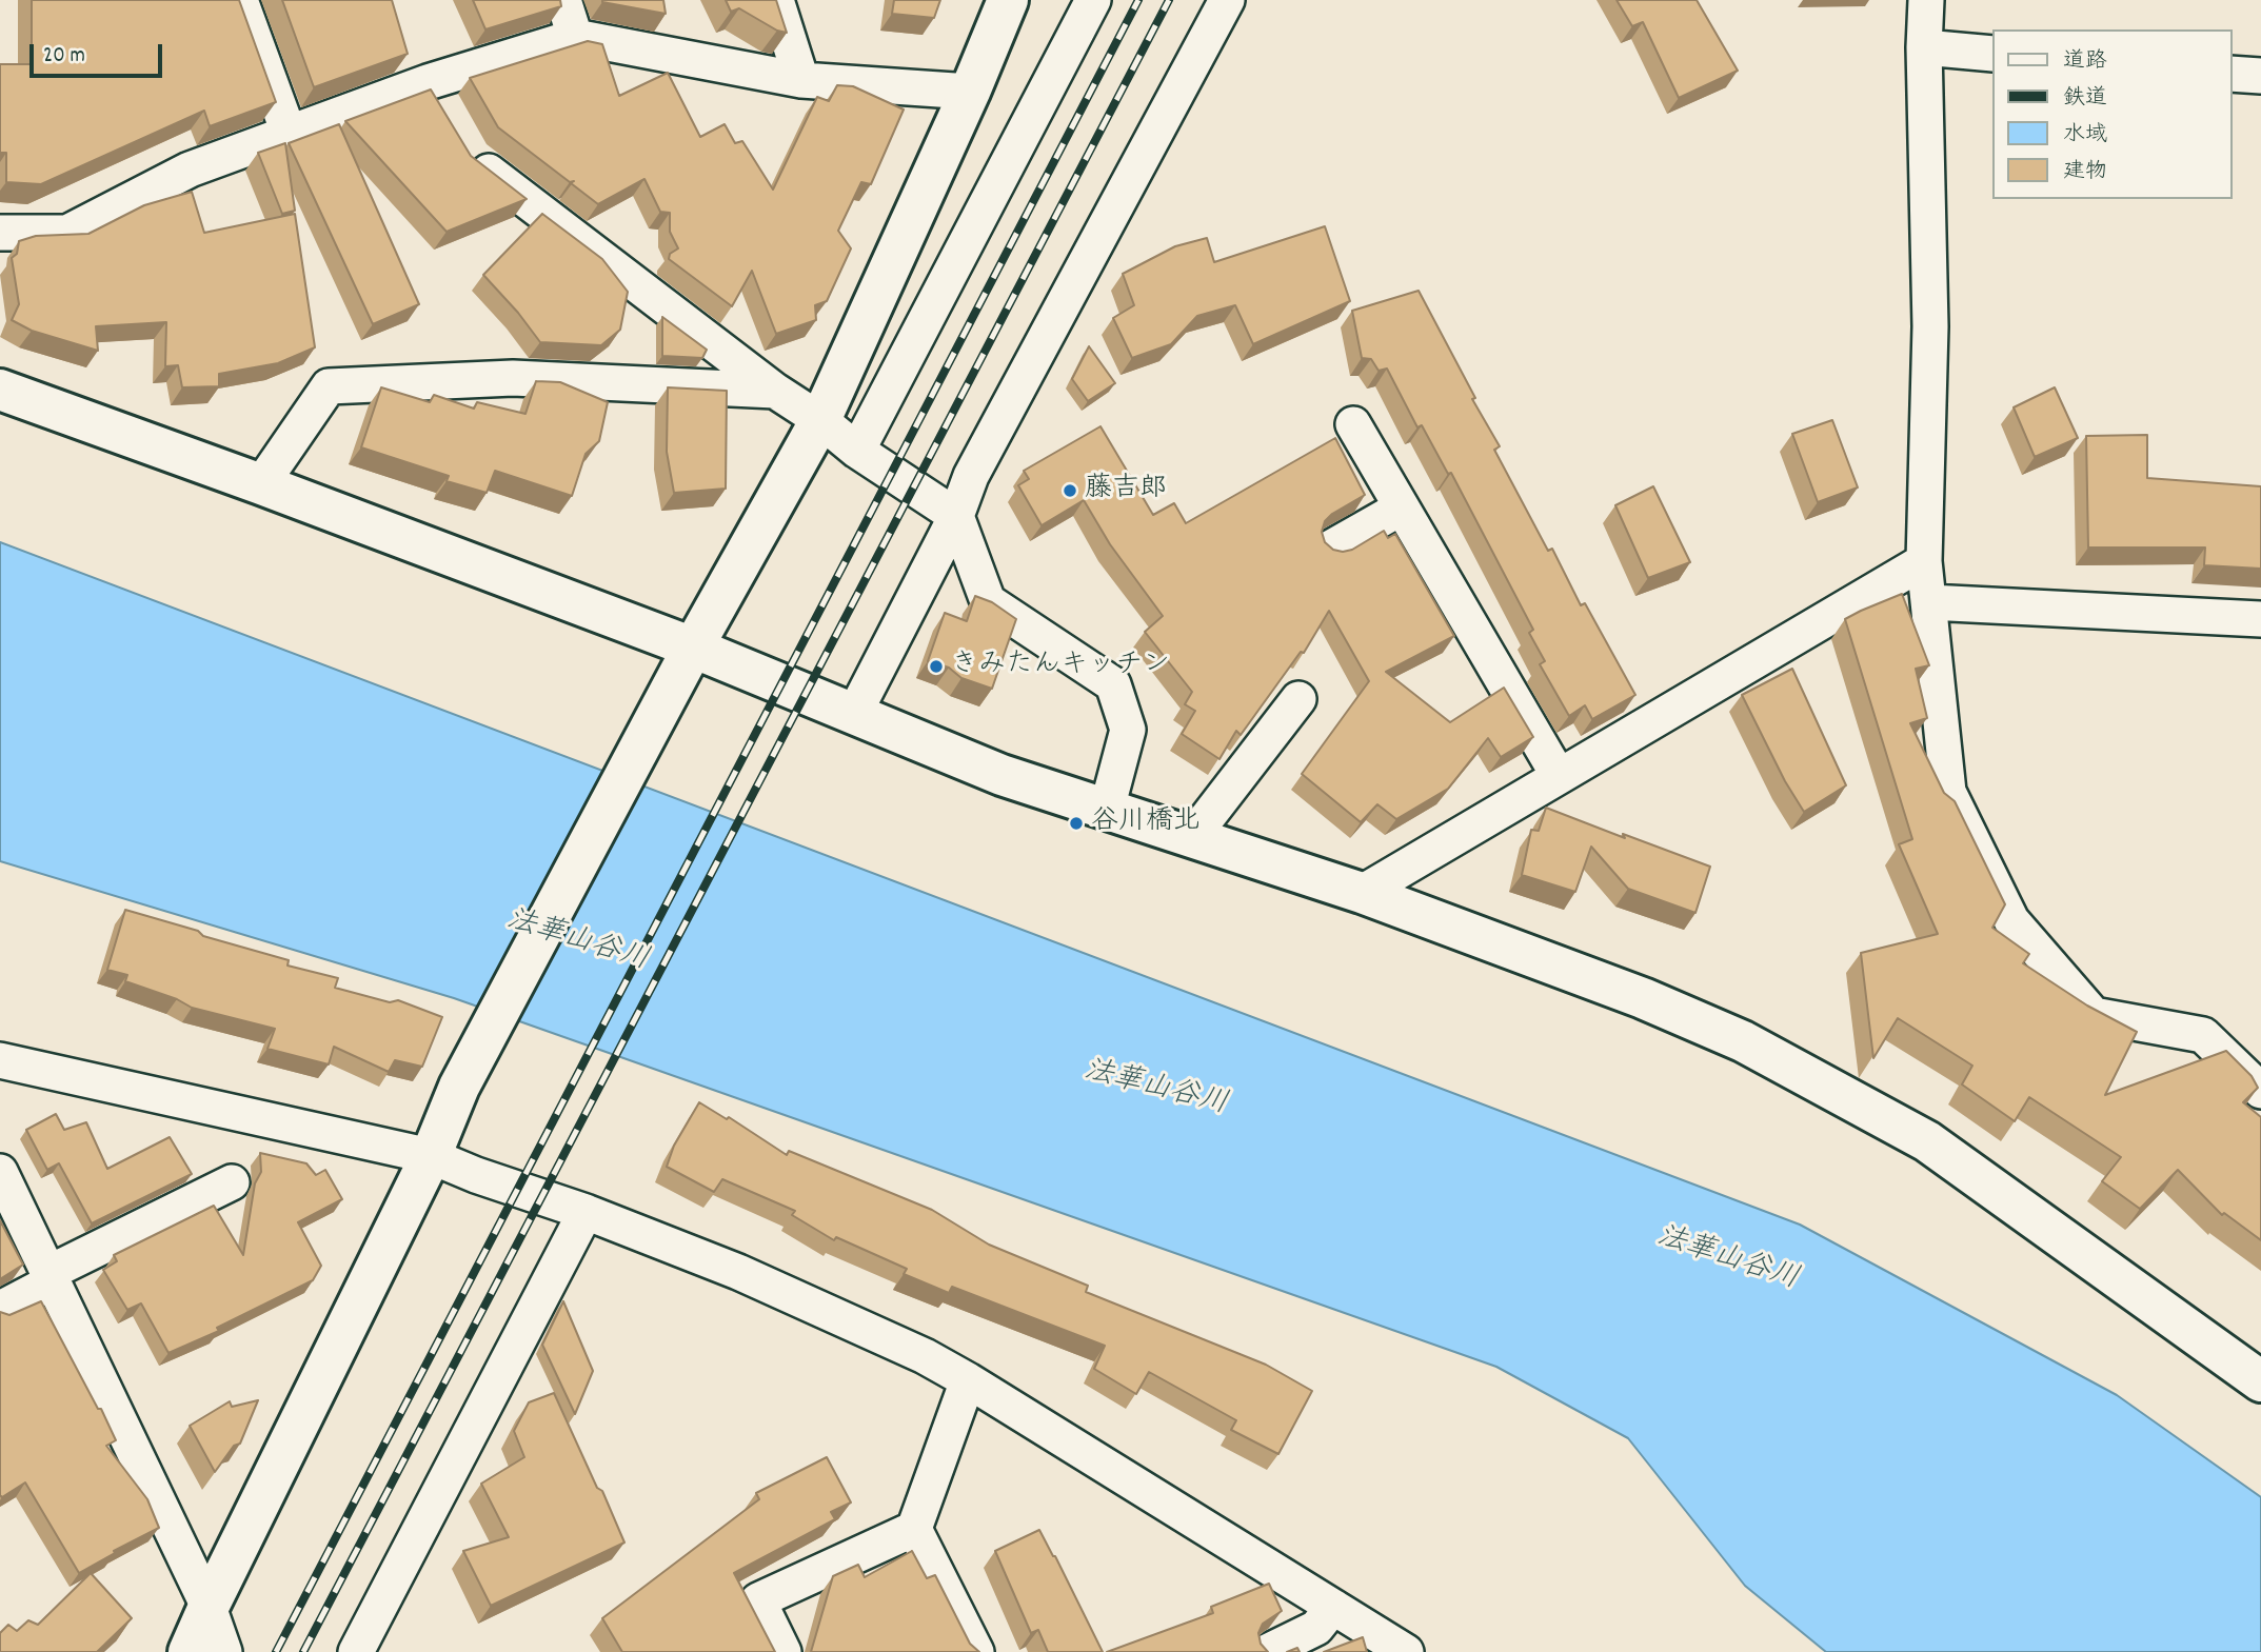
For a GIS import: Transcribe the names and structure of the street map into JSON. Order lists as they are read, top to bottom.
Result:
{
  "water": ["法華山谷川"],
  "places": ["藤吉郎", "きみたんキッチン", "谷川橋北"],
  "legend": [
    "道路",
    "鉄道",
    "水域",
    "建物"
  ],
  "scale_bar": "20 m"
}
